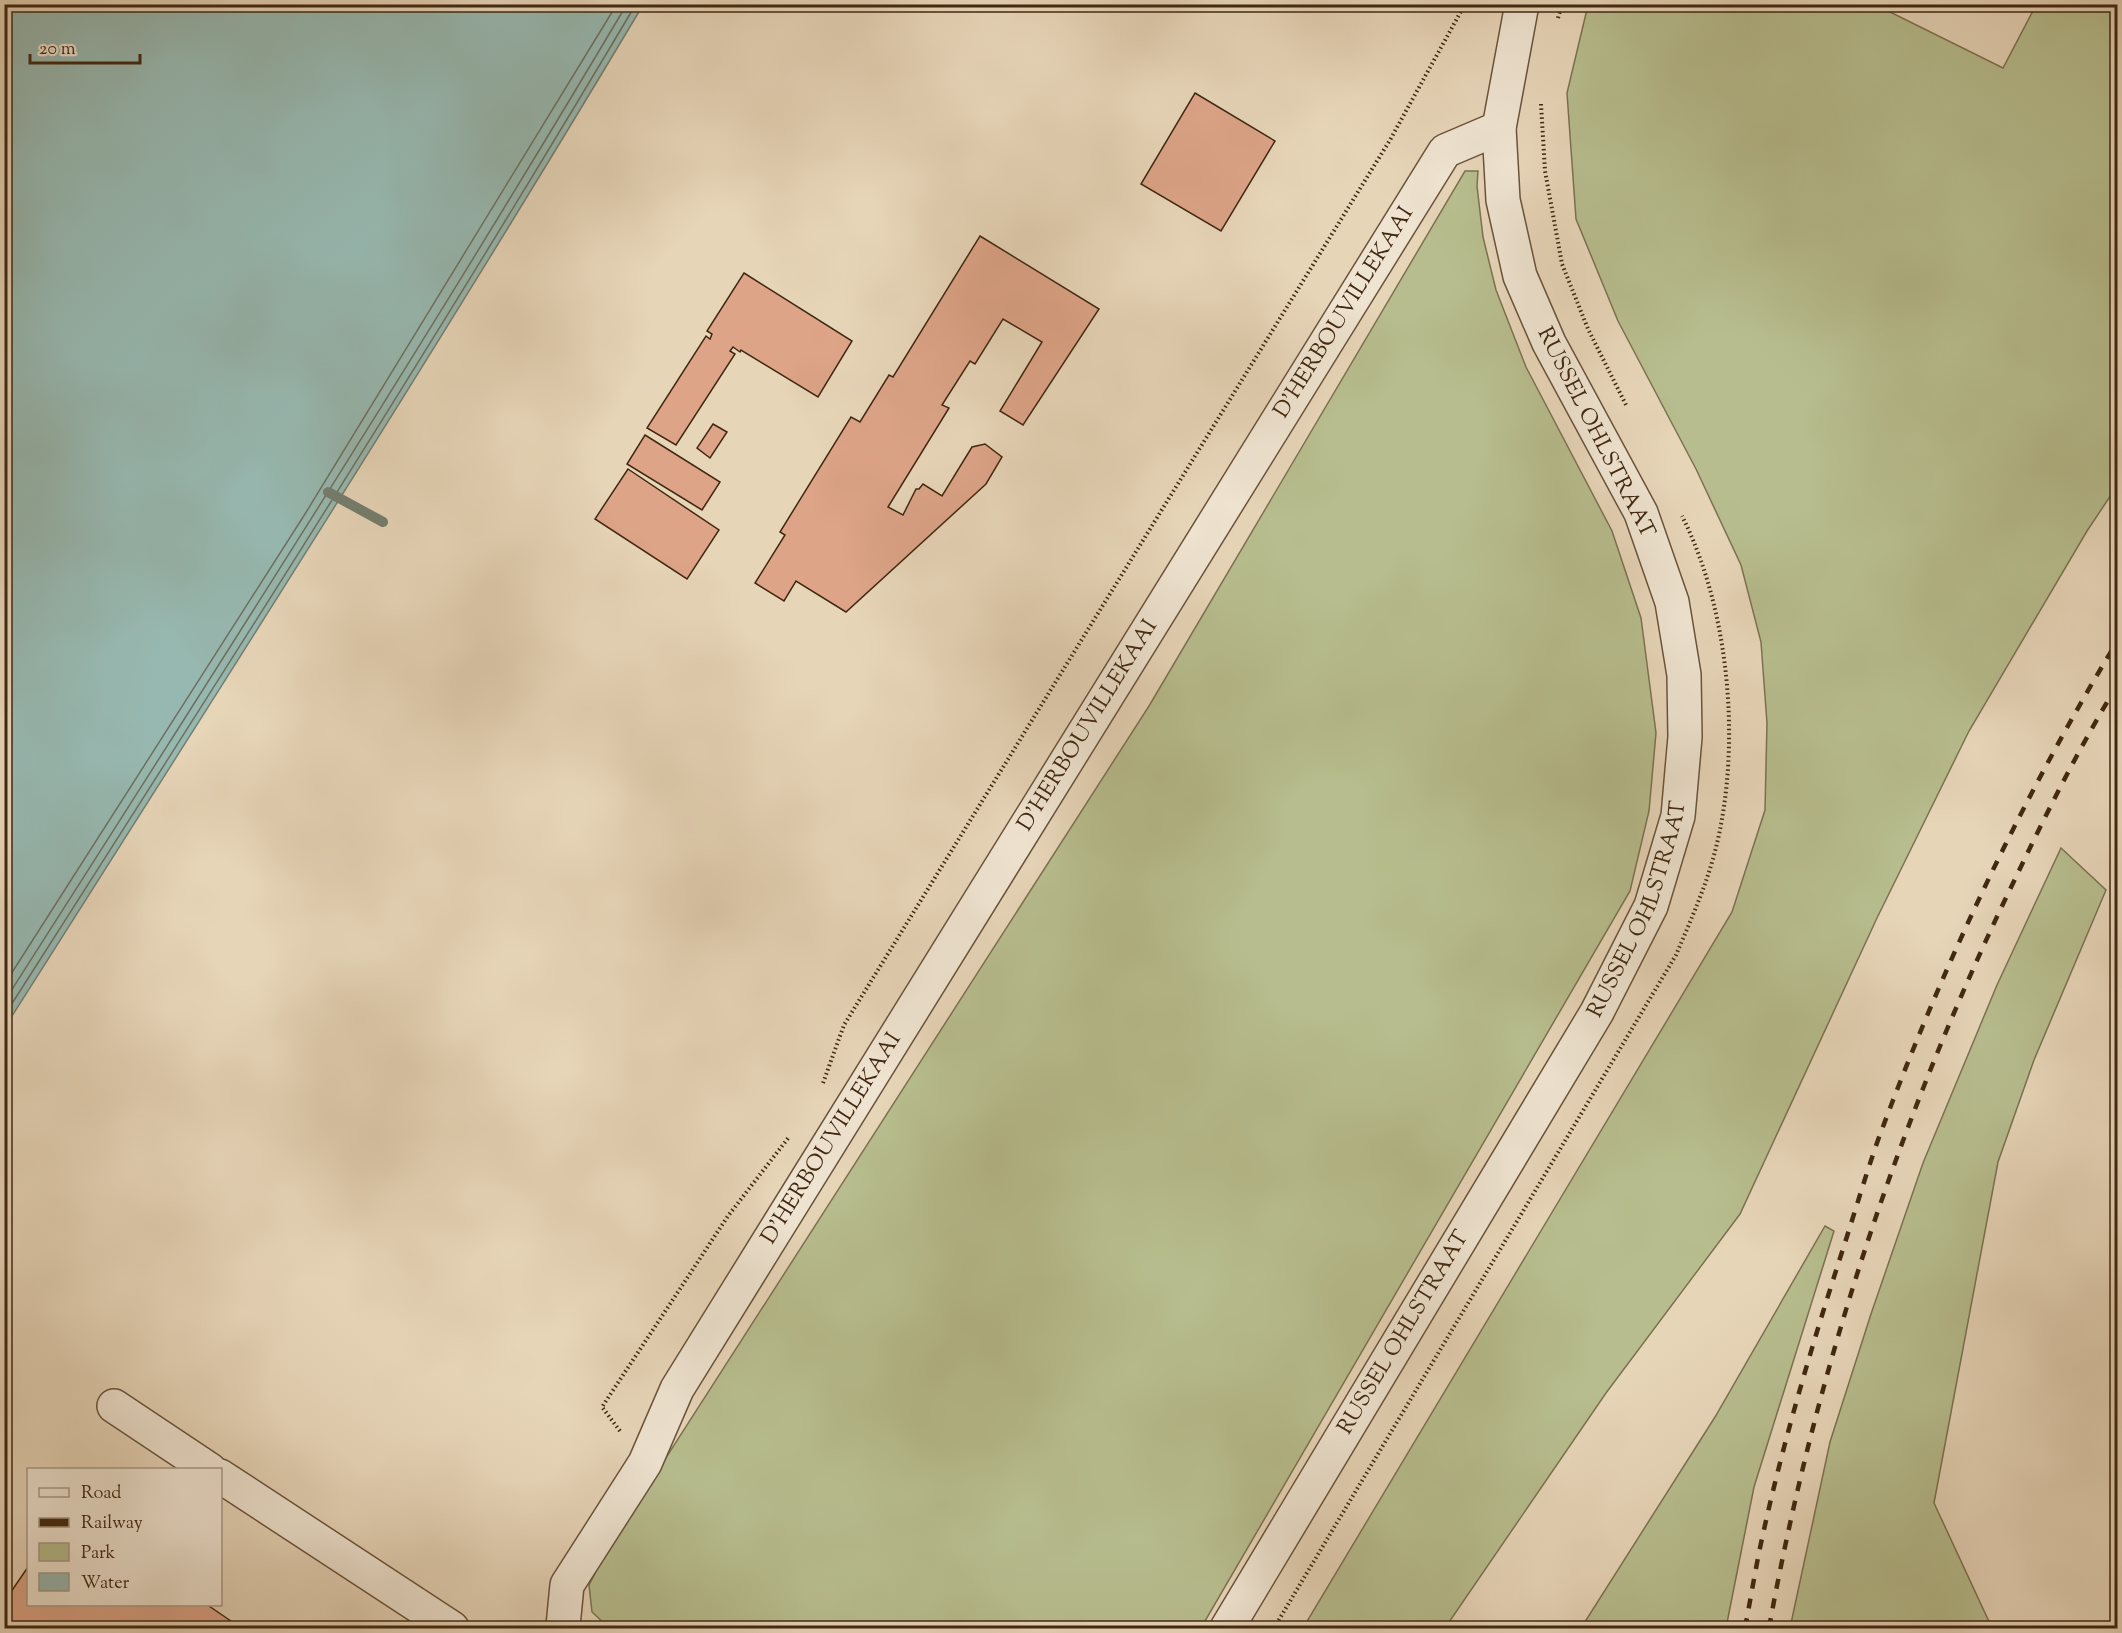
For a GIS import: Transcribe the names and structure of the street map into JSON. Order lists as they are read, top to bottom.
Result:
{
  "streets": {
    "street": ["D'HERBOUVILLEKAAI", "RUSSEL OHLSTRAAT"]
  },
  "crossings": [
    ["D'HERBOUVILLEKAAI", "RUSSEL OHLSTRAAT"]
  ],
  "legend": [
    "Road",
    "Railway",
    "Park",
    "Water"
  ],
  "scale_bar": "20 m"
}
